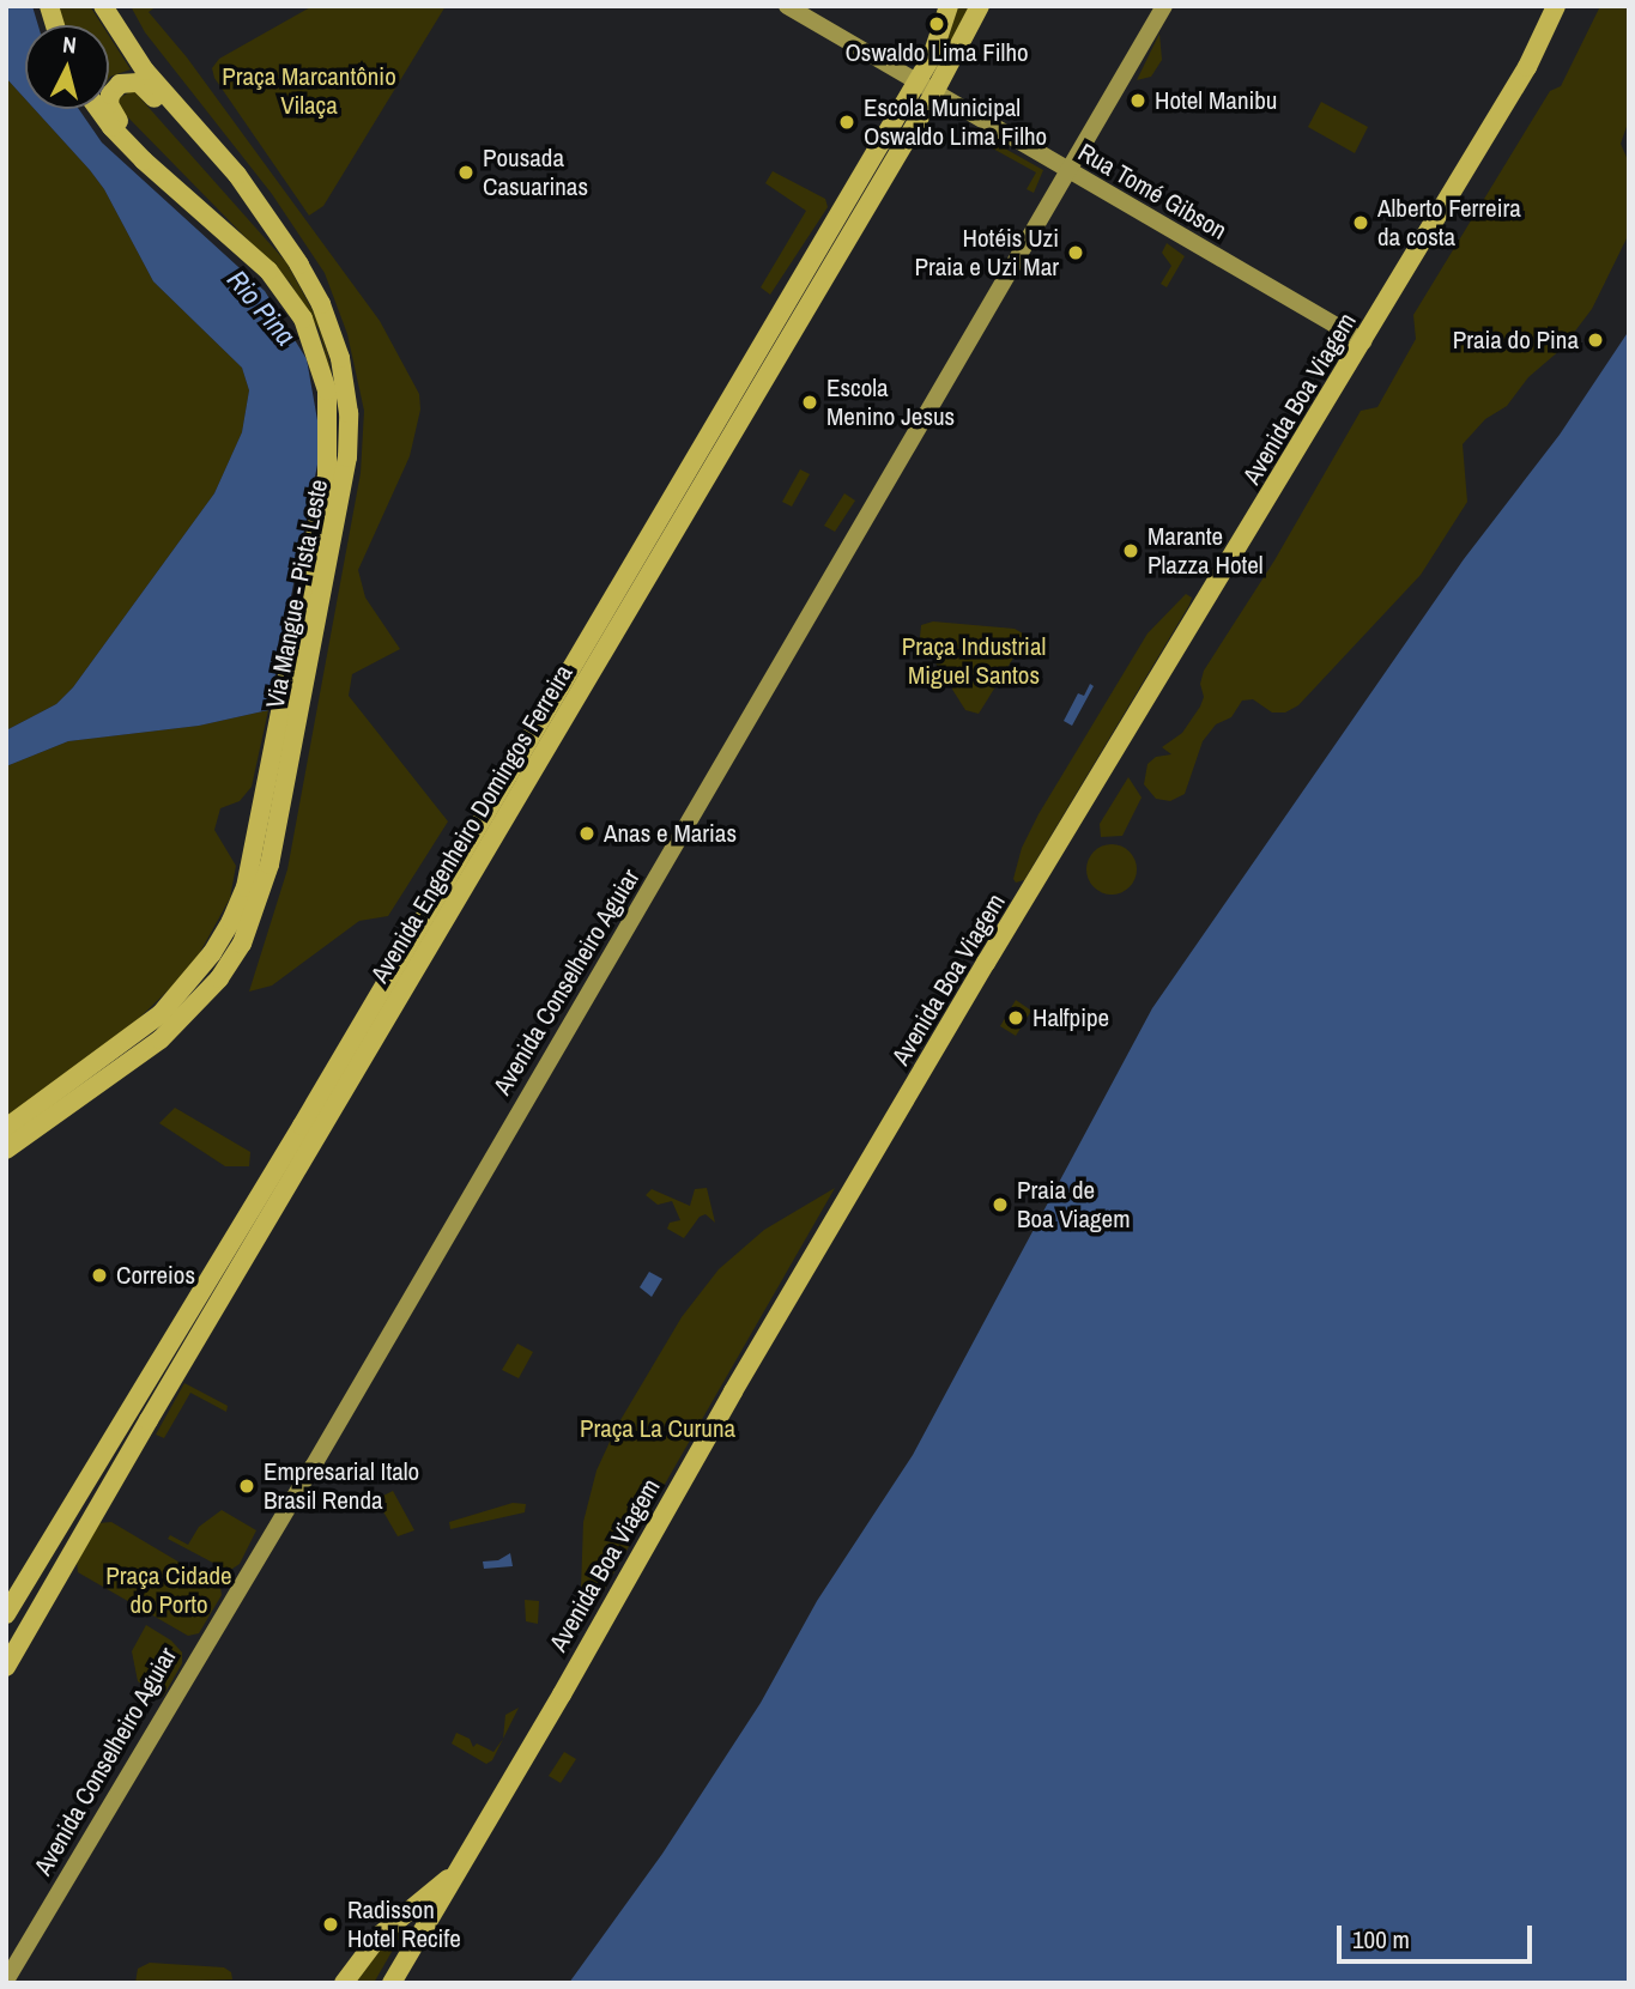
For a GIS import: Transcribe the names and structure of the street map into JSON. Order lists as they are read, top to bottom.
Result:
{
  "streets": {
    "main road": [
      "Rua Tomé Gibson",
      "Avenida Boa Viagem",
      "Via Mangue - Pista Leste",
      "Avenida Engenheiro Domingos Ferreira",
      "Avenida Conselheiro Aguiar"
    ]
  },
  "crossings": [
    ["Rua Tomé Gibson", "Avenida Boa Viagem"],
    ["Rua Tomé Gibson", "Avenida Engenheiro Domingos Ferreira"],
    ["Rua Tomé Gibson", "Avenida Conselheiro Aguiar"]
  ],
  "water": ["Rio Pina"],
  "parks": [
    "Praça Marcantônio Vilaça",
    "Praça Industrial Miguel Santos",
    "Praça La Curuna",
    "Praça Cidade do Porto"
  ],
  "places": [
    "Oswaldo Lima Filho",
    "Hotel Manibu",
    "Escola Municipal Oswaldo Lima Filho",
    "Pousada Casuarinas",
    "Alberto Ferreira da costa",
    "Hotéis Uzi Praia e Uzi Mar",
    "Praia do Pina",
    "Escola Menino Jesus",
    "Marante Plazza Hotel",
    "Anas e Marias",
    "Halfpipe",
    "Praia de Boa Viagem",
    "Correios",
    "Empresarial Italo Brasil Renda",
    "Radisson Hotel Recife"
  ],
  "scale_bar": "100 m",
  "north": "top"
}
